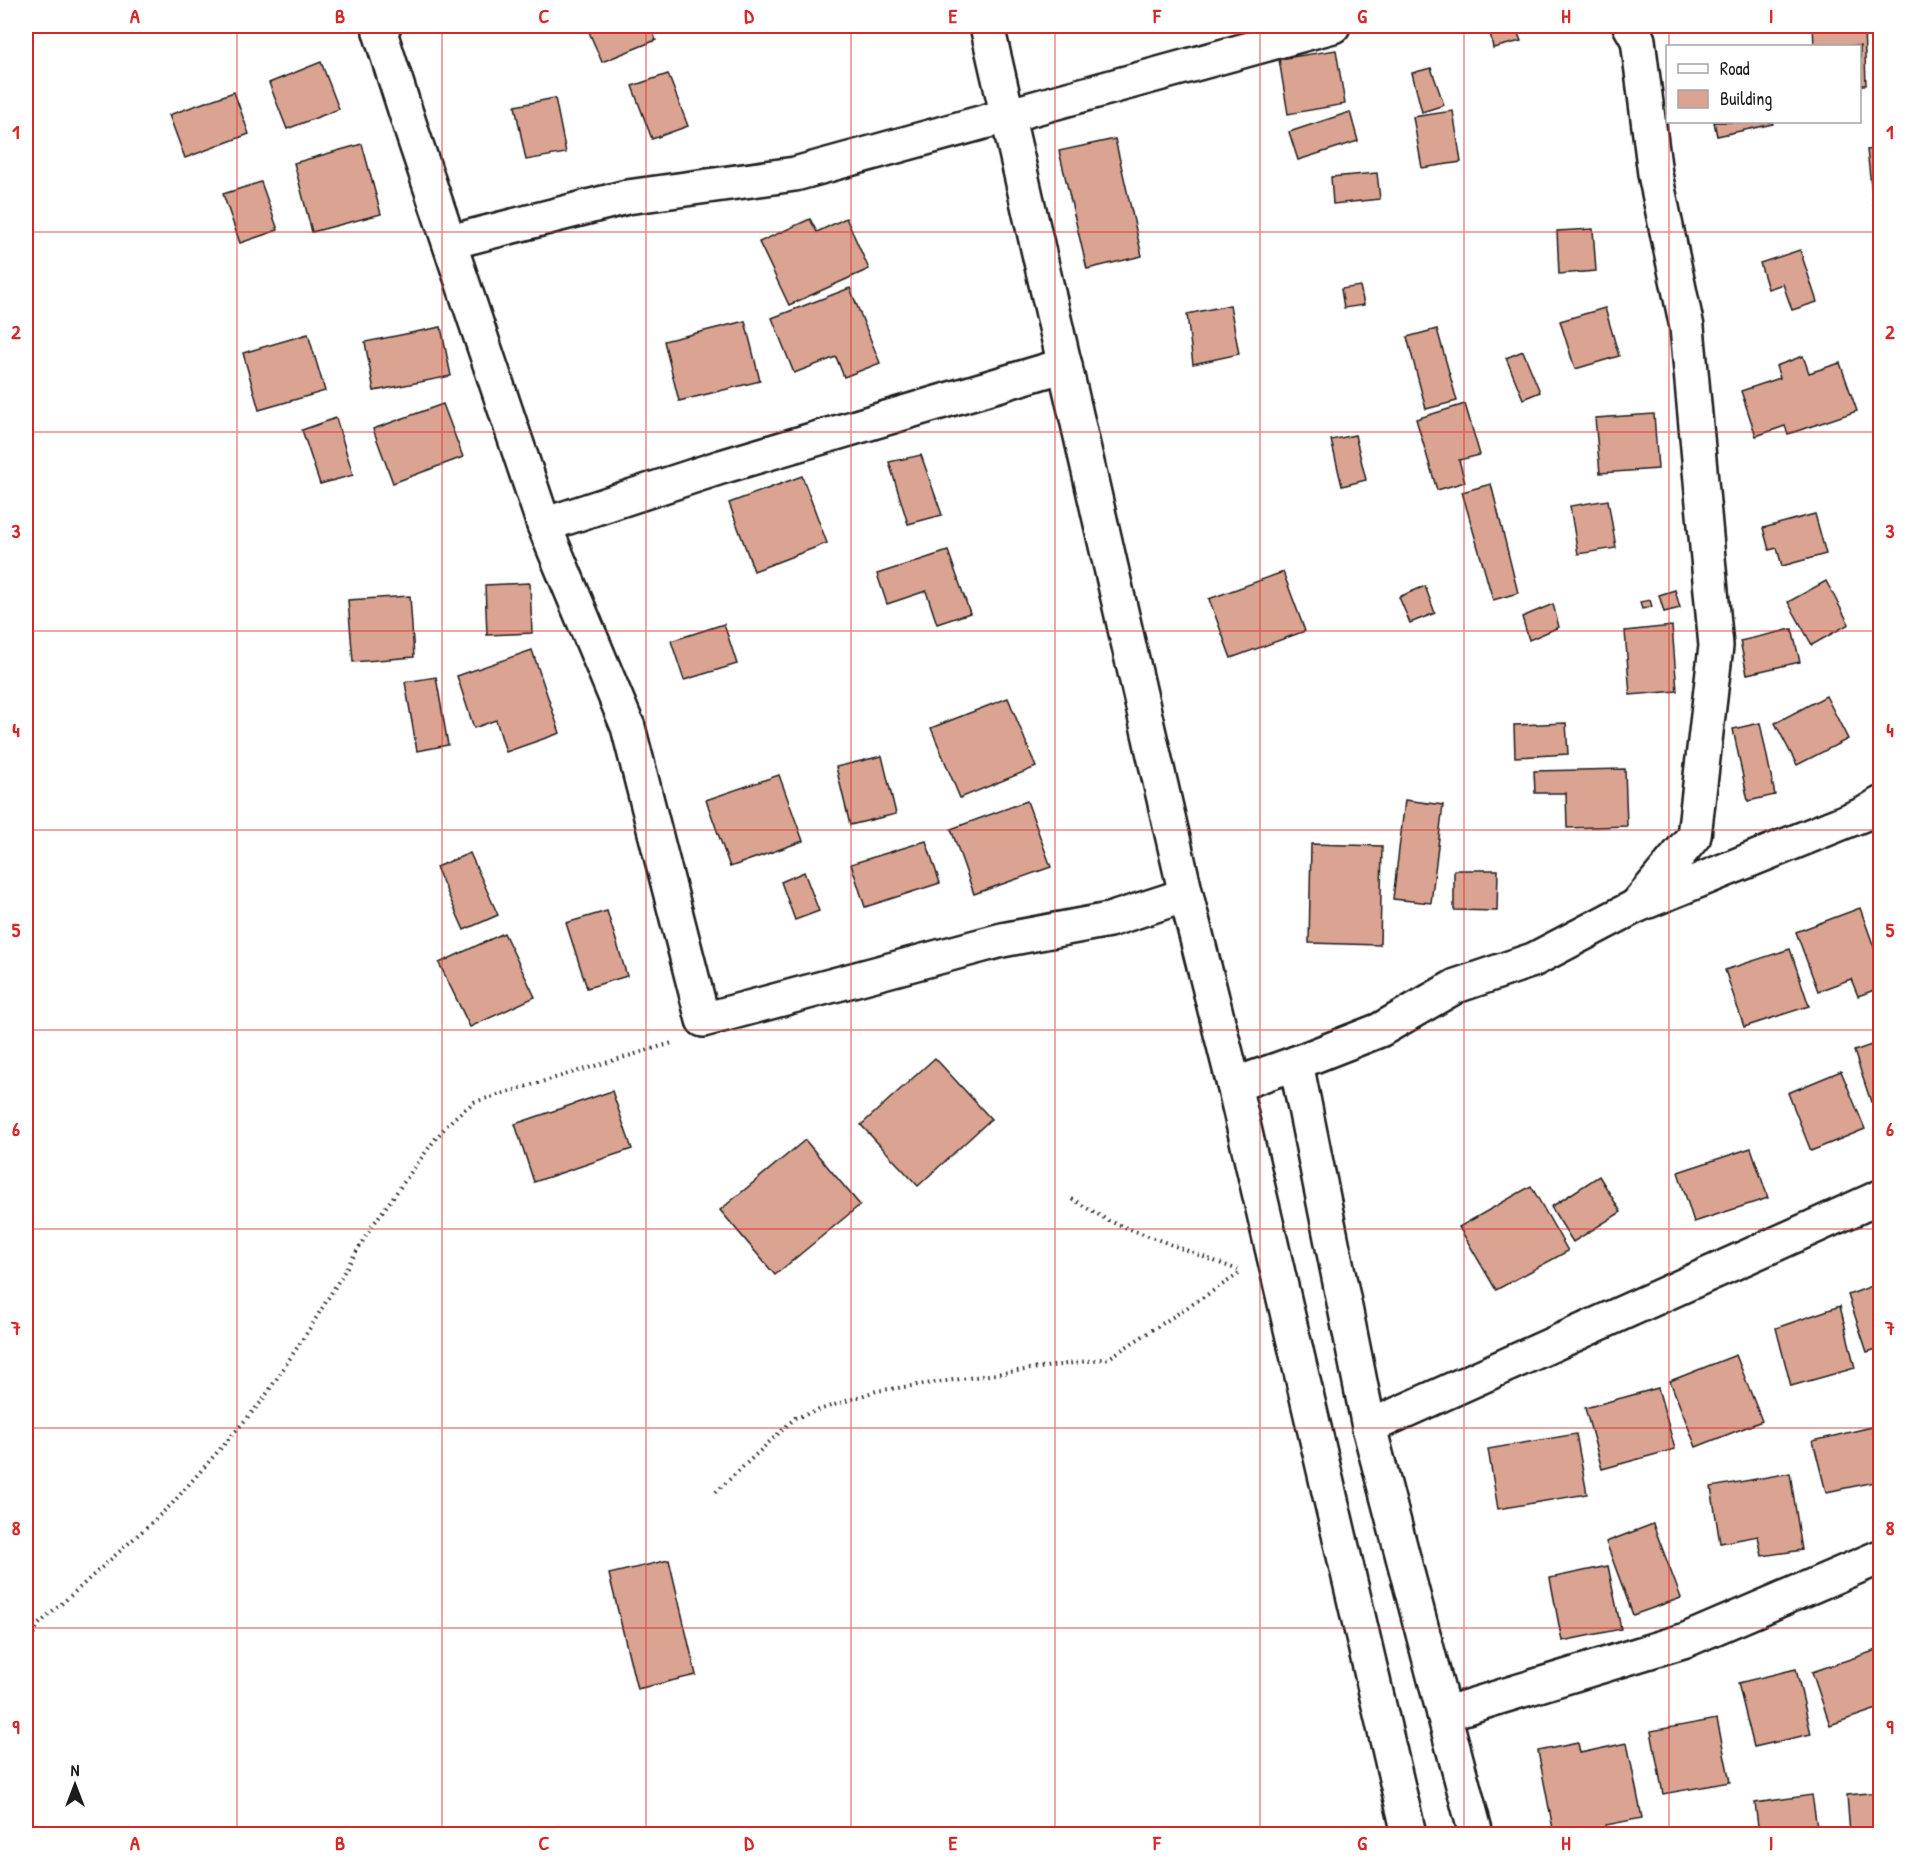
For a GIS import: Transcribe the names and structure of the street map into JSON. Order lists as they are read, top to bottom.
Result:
{
  "legend": ["Road", "Building"],
  "north": "top",
  "grid": {
    "columns": [
      "A",
      "B",
      "C",
      "D",
      "E",
      "F",
      "G",
      "H",
      "I"
    ],
    "rows": [
      "1",
      "2",
      "3",
      "4",
      "5",
      "6",
      "7",
      "8",
      "9"
    ]
  }
}
